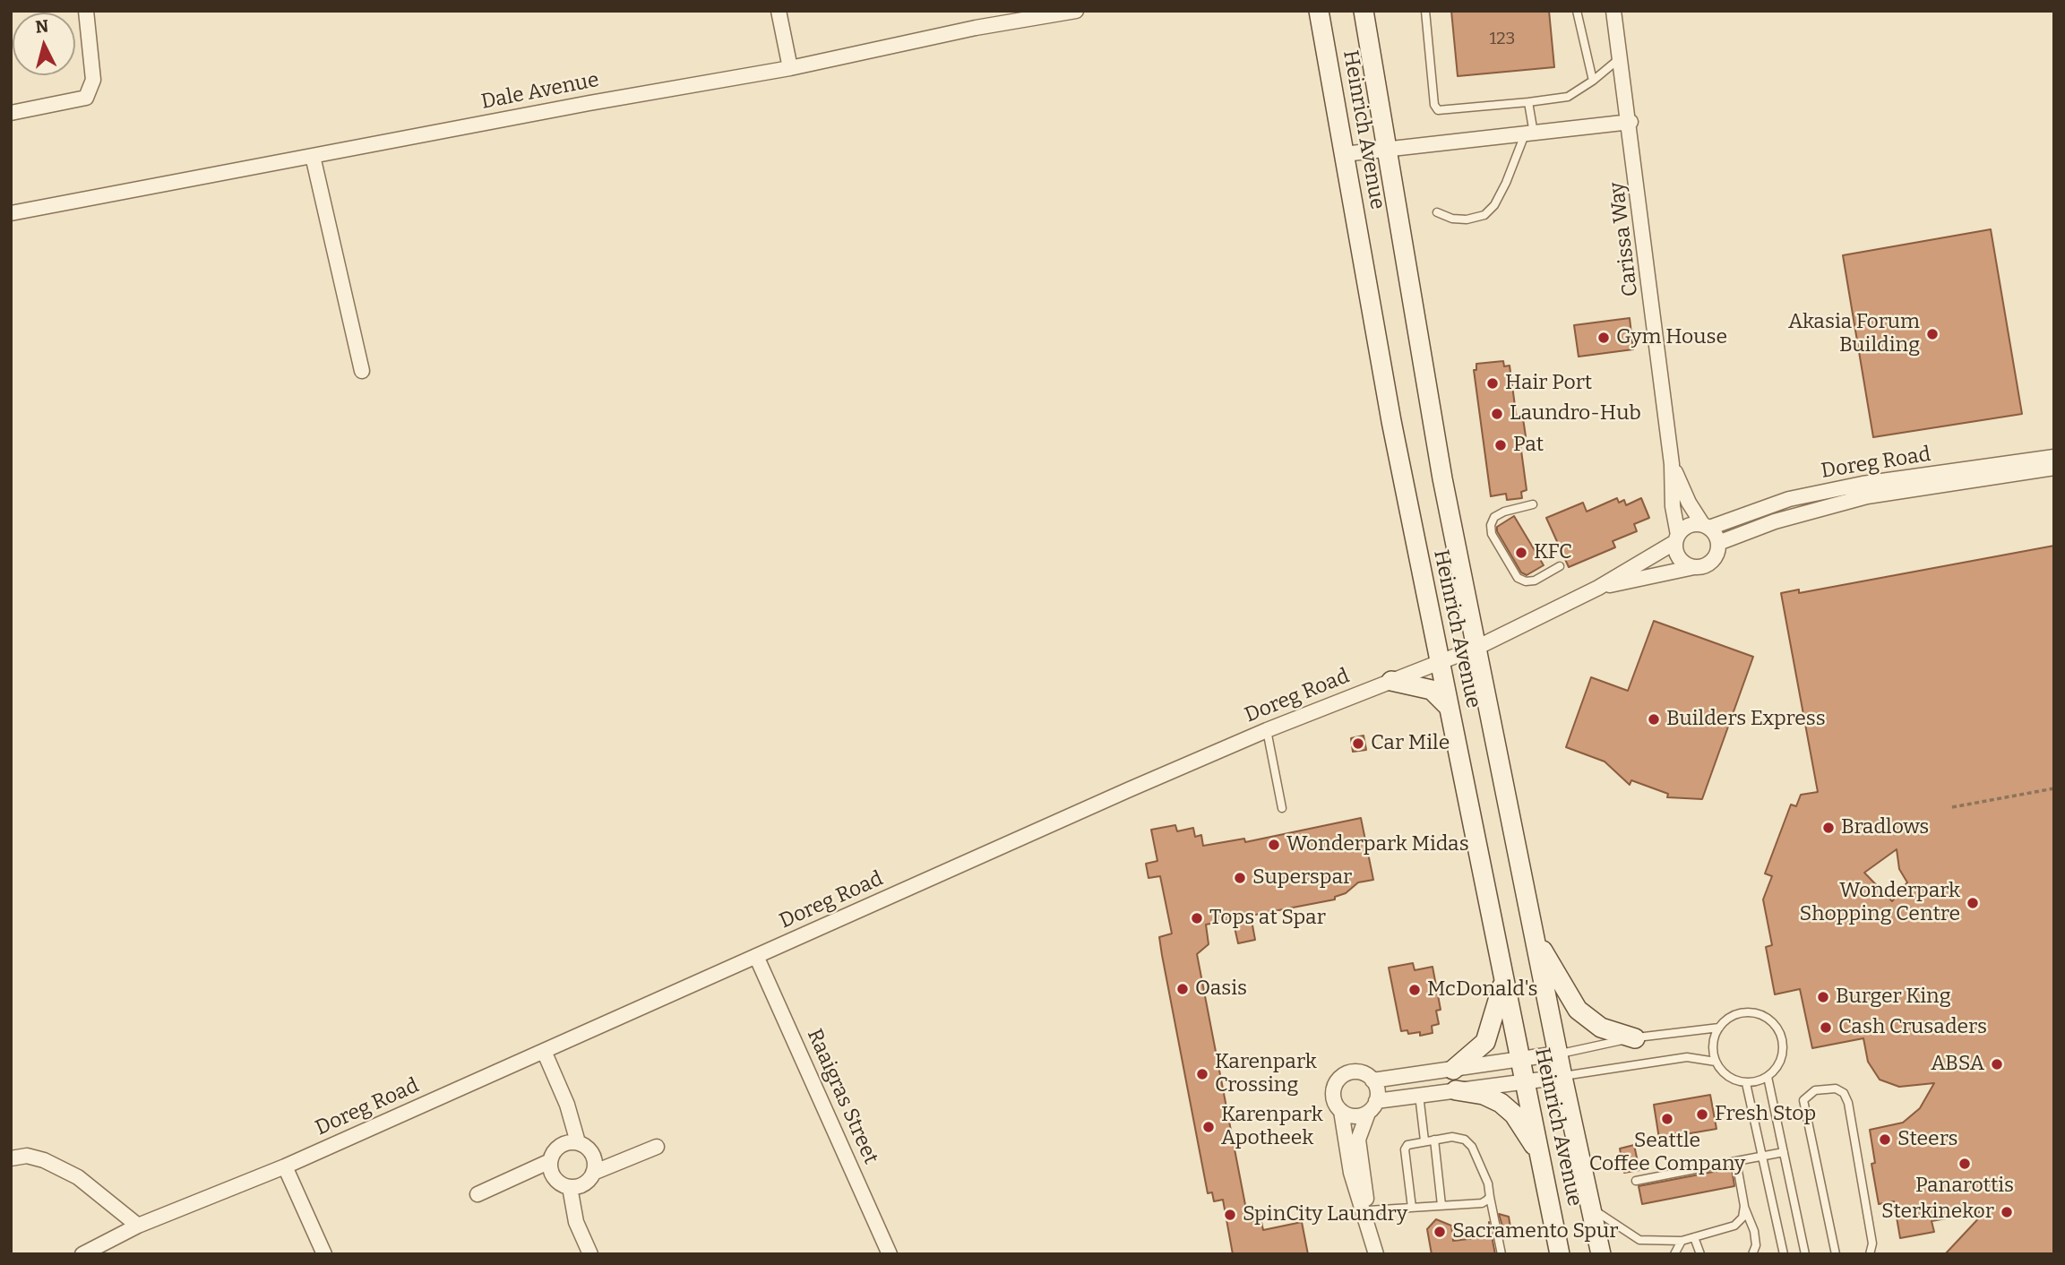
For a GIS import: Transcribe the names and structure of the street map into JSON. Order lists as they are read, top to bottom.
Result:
{
  "streets": {
    "street": [
      "Dale Avenue",
      "Heinrich Avenue",
      "Carissa Way",
      "Doreg Road",
      "Raaigras Street"
    ]
  },
  "crossings": [
    ["Heinrich Avenue", "Doreg Road"],
    ["Carissa Way", "Doreg Road"],
    ["Doreg Road", "Raaigras Street"]
  ],
  "places": [
    "Akasia Forum Building",
    "Gym House",
    "Hair Port",
    "Laundro-Hub",
    "Pat",
    "KFC",
    "Builders Express",
    "Car Mile",
    "Bradlows",
    "Wonderpark Midas",
    "Superspar",
    "Wonderpark Shopping Centre",
    "Tops at Spar",
    "Oasis",
    "McDonald's",
    "Burger King",
    "Cash Crusaders",
    "ABSA",
    "Karenpark Crossing",
    "Fresh Stop",
    "Seattle Coffee Company",
    "Karenpark Apotheek",
    "Steers",
    "Panarottis",
    "Sterkinekor",
    "SpinCity Laundry",
    "Sacramento Spur"
  ],
  "house_numbers": ["123"],
  "north": "top"
}
